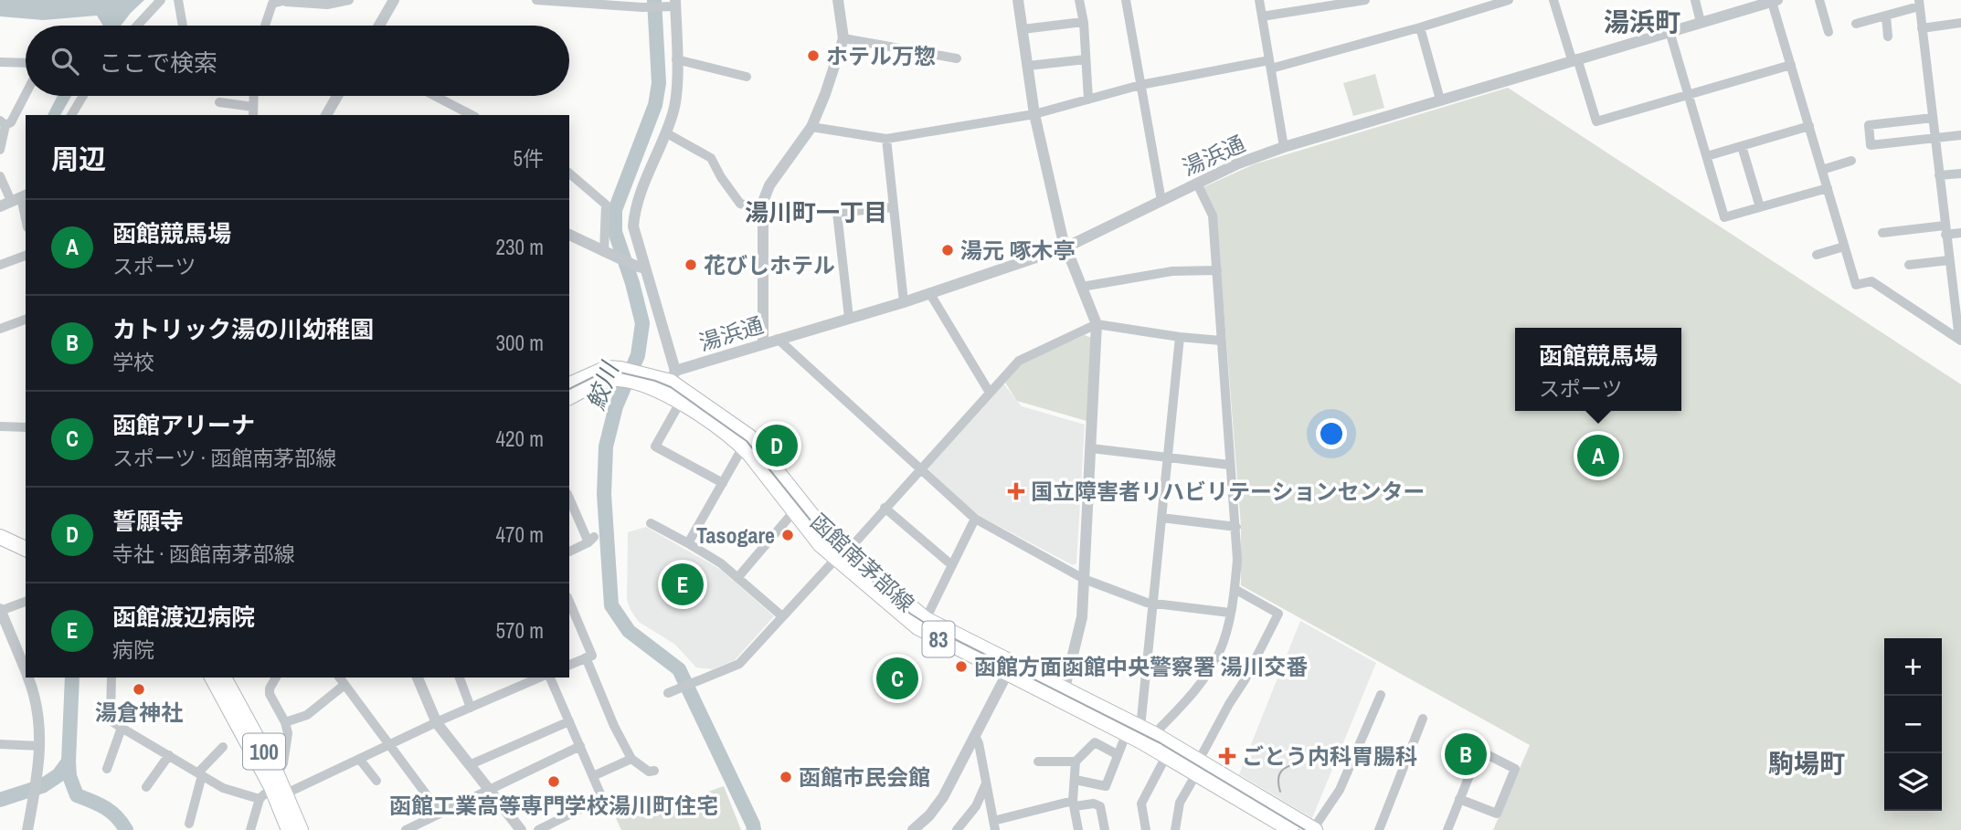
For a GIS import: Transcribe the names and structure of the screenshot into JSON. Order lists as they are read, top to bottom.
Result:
{
  "streets": {
    "main road": ["函館南茅部線", "83", "100"],
    "street": ["湯浜通"]
  },
  "crossings": [
    ["湯浜通", "函館南茅部線"]
  ],
  "districts": ["湯浜町", "湯川町一丁目", "駒場町"],
  "water": ["鮫川"],
  "places": {
    "other": [
      "ホテル万惣",
      "湯元 啄木亭",
      "花びしホテル",
      "Tasogare",
      "函館方面函館中央警察署 湯川交番",
      "湯倉神社",
      "函館市民会館",
      "函館工業高等専門学校湯川町住宅"
    ],
    "health": ["国立障害者リハビリテーションセンター", "ごとう内科胃腸科"]
  },
  "page": {
    "search": "ここで検索",
    "heading": ["周辺", "5件"],
    "list": [
      {
        "mark": "A",
        "name": "函館競馬場",
        "note": "スポーツ",
        "value": "230 m"
      },
      {
        "mark": "B",
        "name": "カトリック湯の川幼稚園",
        "note": "学校",
        "value": "300 m"
      },
      {
        "mark": "C",
        "name": "函館アリーナ",
        "note": "スポーツ · 函館南茅部線",
        "value": "420 m"
      },
      {
        "mark": "D",
        "name": "誓願寺",
        "note": "寺社 · 函館南茅部線",
        "value": "470 m"
      },
      {
        "mark": "E",
        "name": "函館渡辺病院",
        "note": "病院",
        "value": "570 m"
      }
    ],
    "popup": ["函館競馬場", "スポーツ"],
    "pins": [
      "D",
      "A",
      "E",
      "C",
      "B"
    ],
    "map_buttons": ["+", "−"]
  }
}
